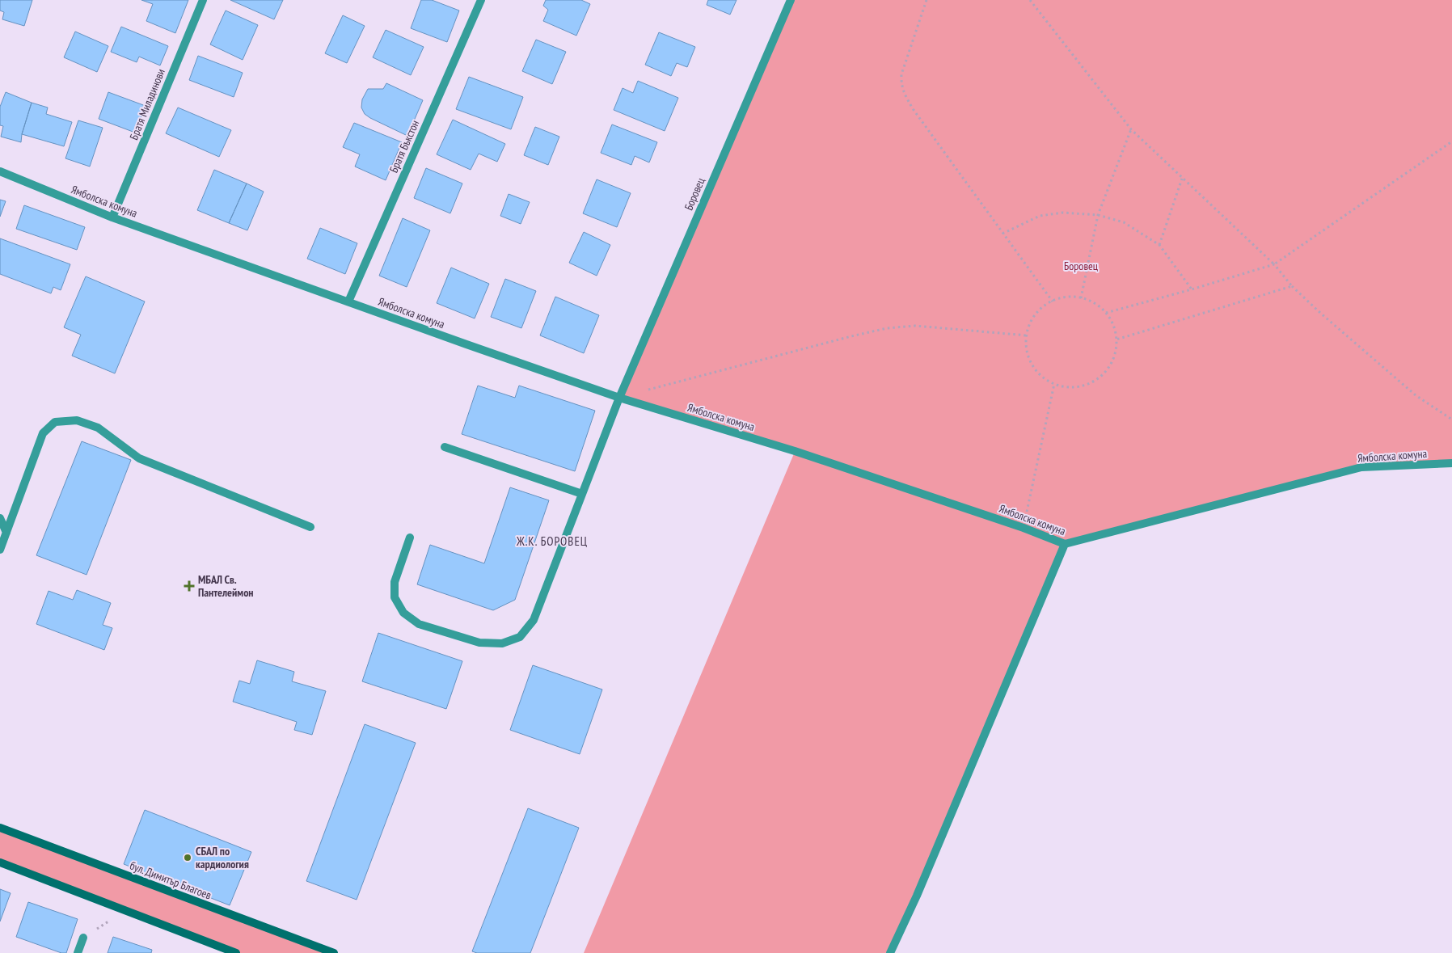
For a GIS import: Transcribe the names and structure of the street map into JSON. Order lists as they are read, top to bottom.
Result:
{
  "streets": {
    "main road": ["бул. Димитър Благоев"],
    "street": [
      "Братя Миладинови",
      "Братя Бъкстон",
      "Боровец",
      "Ямболска комуна"
    ]
  },
  "crossings": [
    ["Братя Миладинови", "Ямболска комуна"],
    ["Братя Бъкстон", "Ямболска комуна"],
    ["Боровец", "Ямболска комуна"]
  ],
  "districts": ["Ж.К. БОРОВЕЦ"],
  "parks": ["Боровец"],
  "places": {
    "health": ["МБАЛ Св. Пантелеймон"],
    "other": ["СБАЛ по кардиология"]
  }
}
